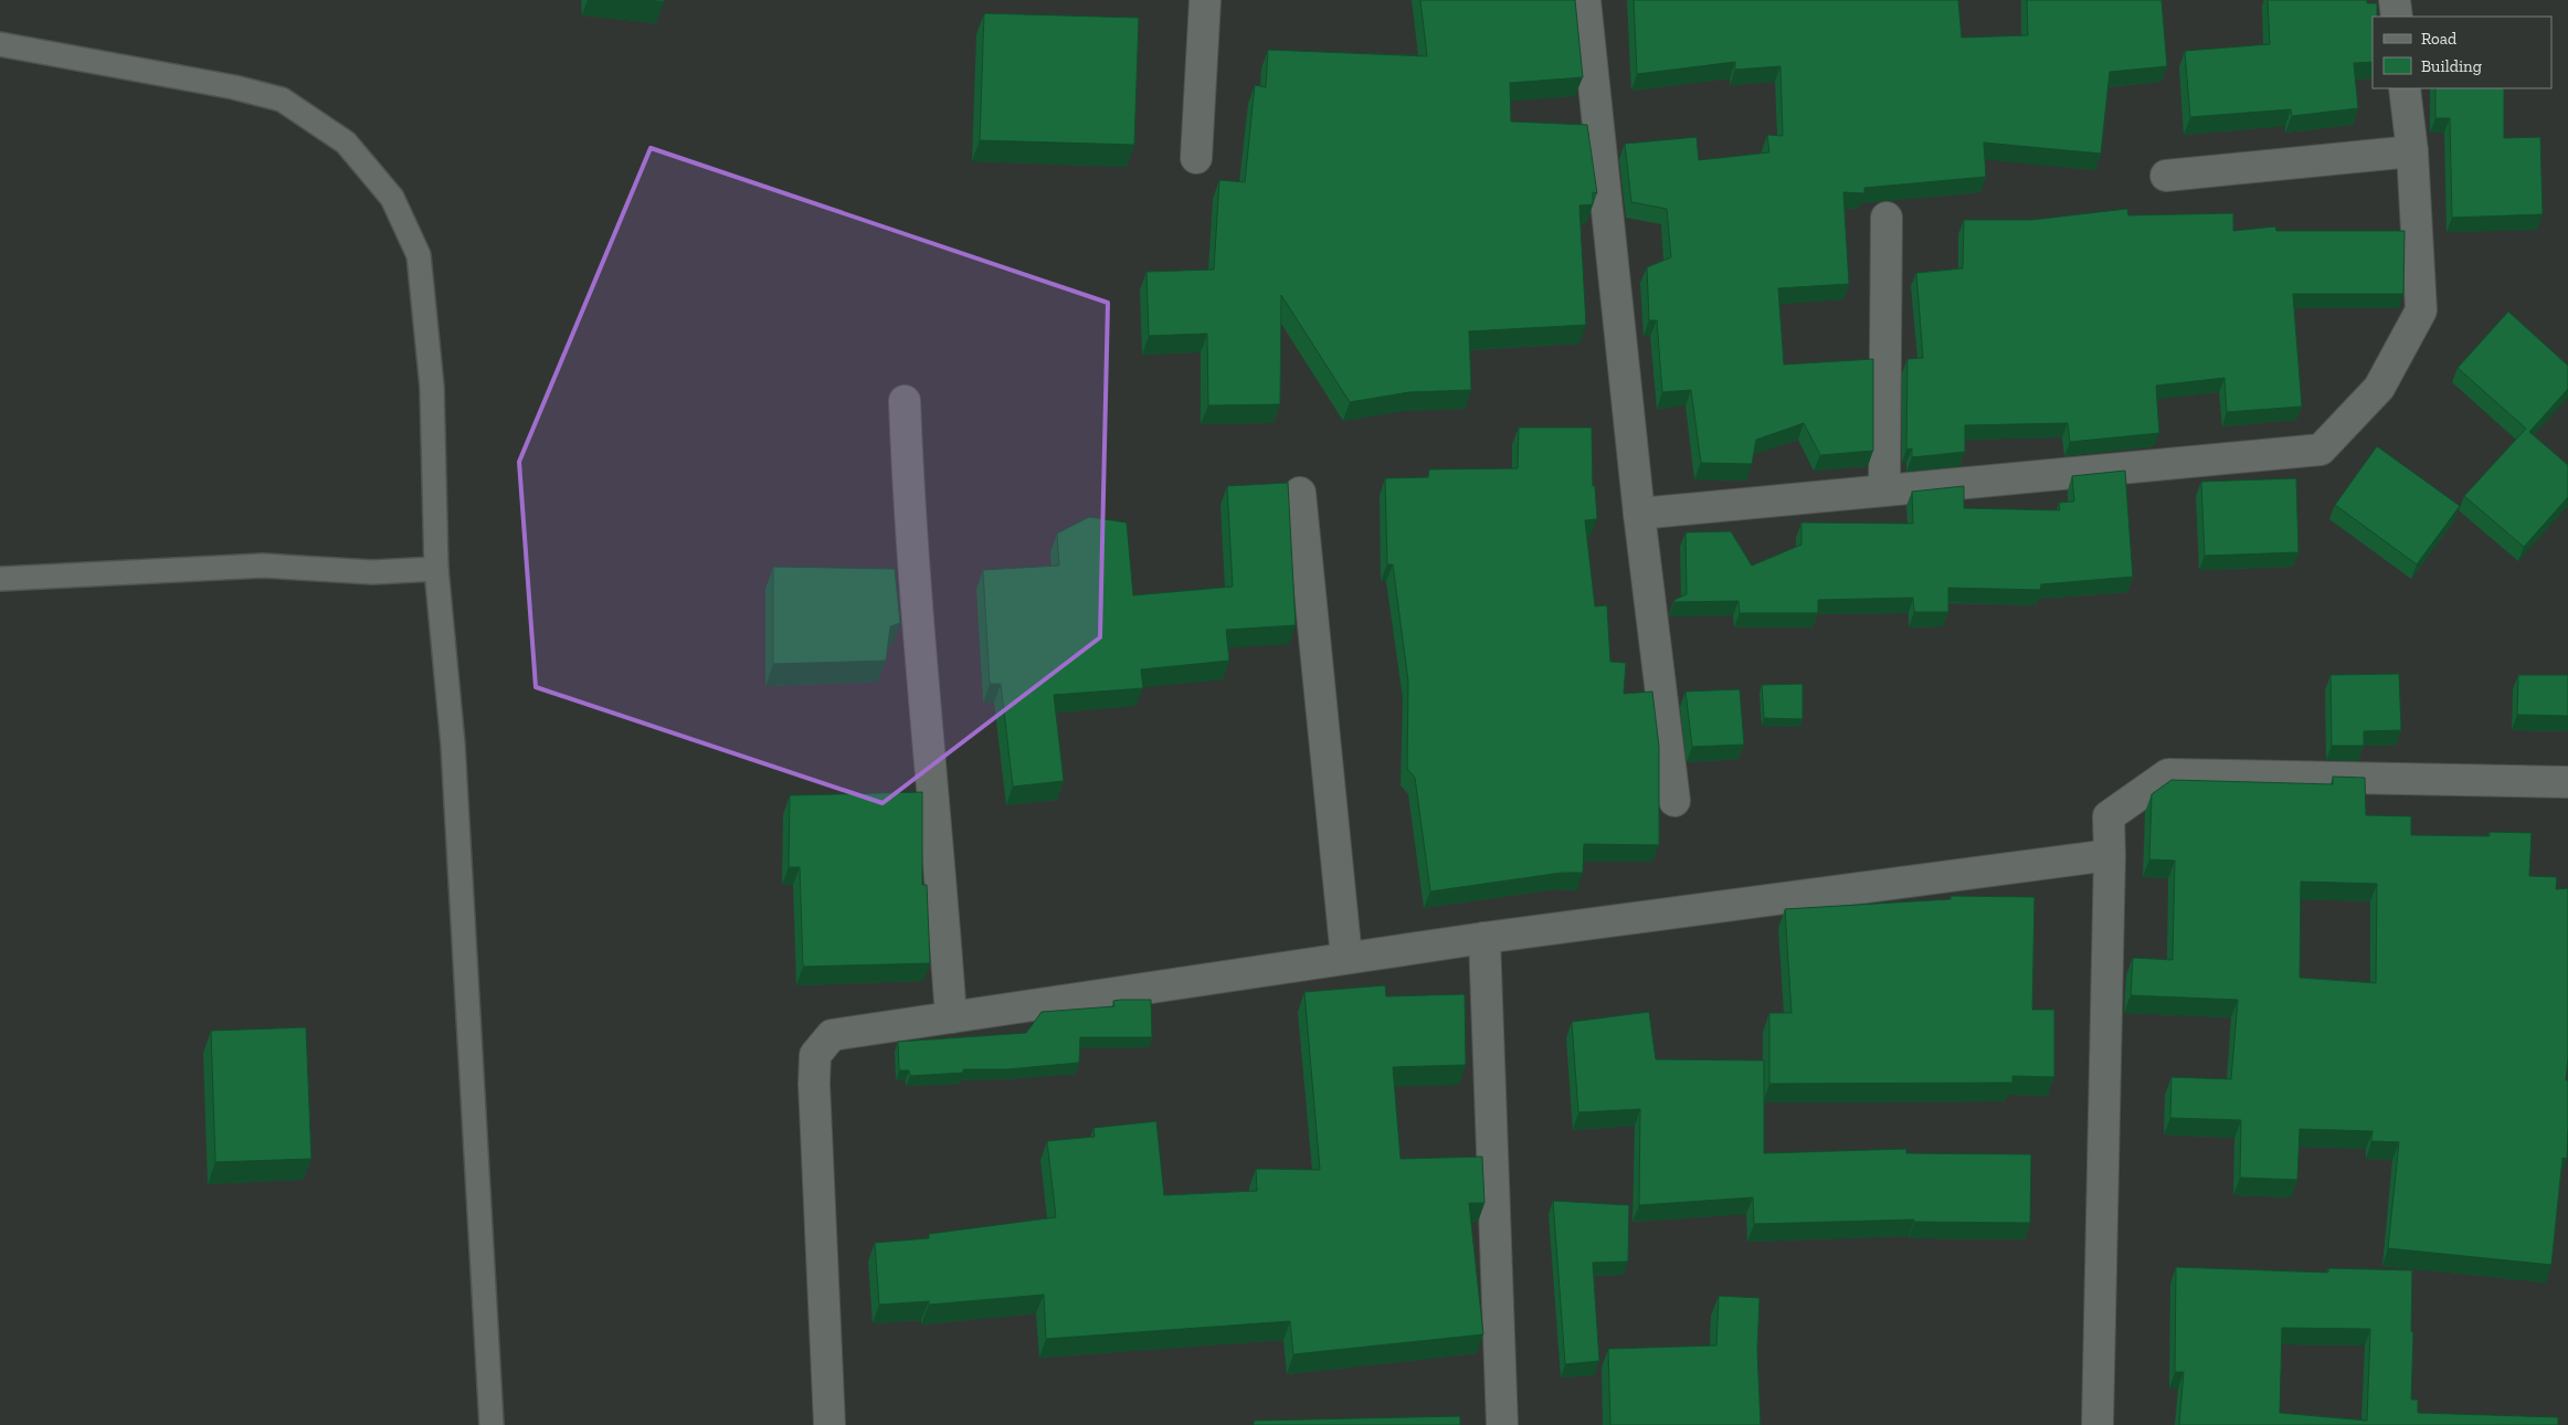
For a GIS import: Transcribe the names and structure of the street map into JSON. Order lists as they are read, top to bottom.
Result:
{
  "legend": ["Road", "Building"]
}
